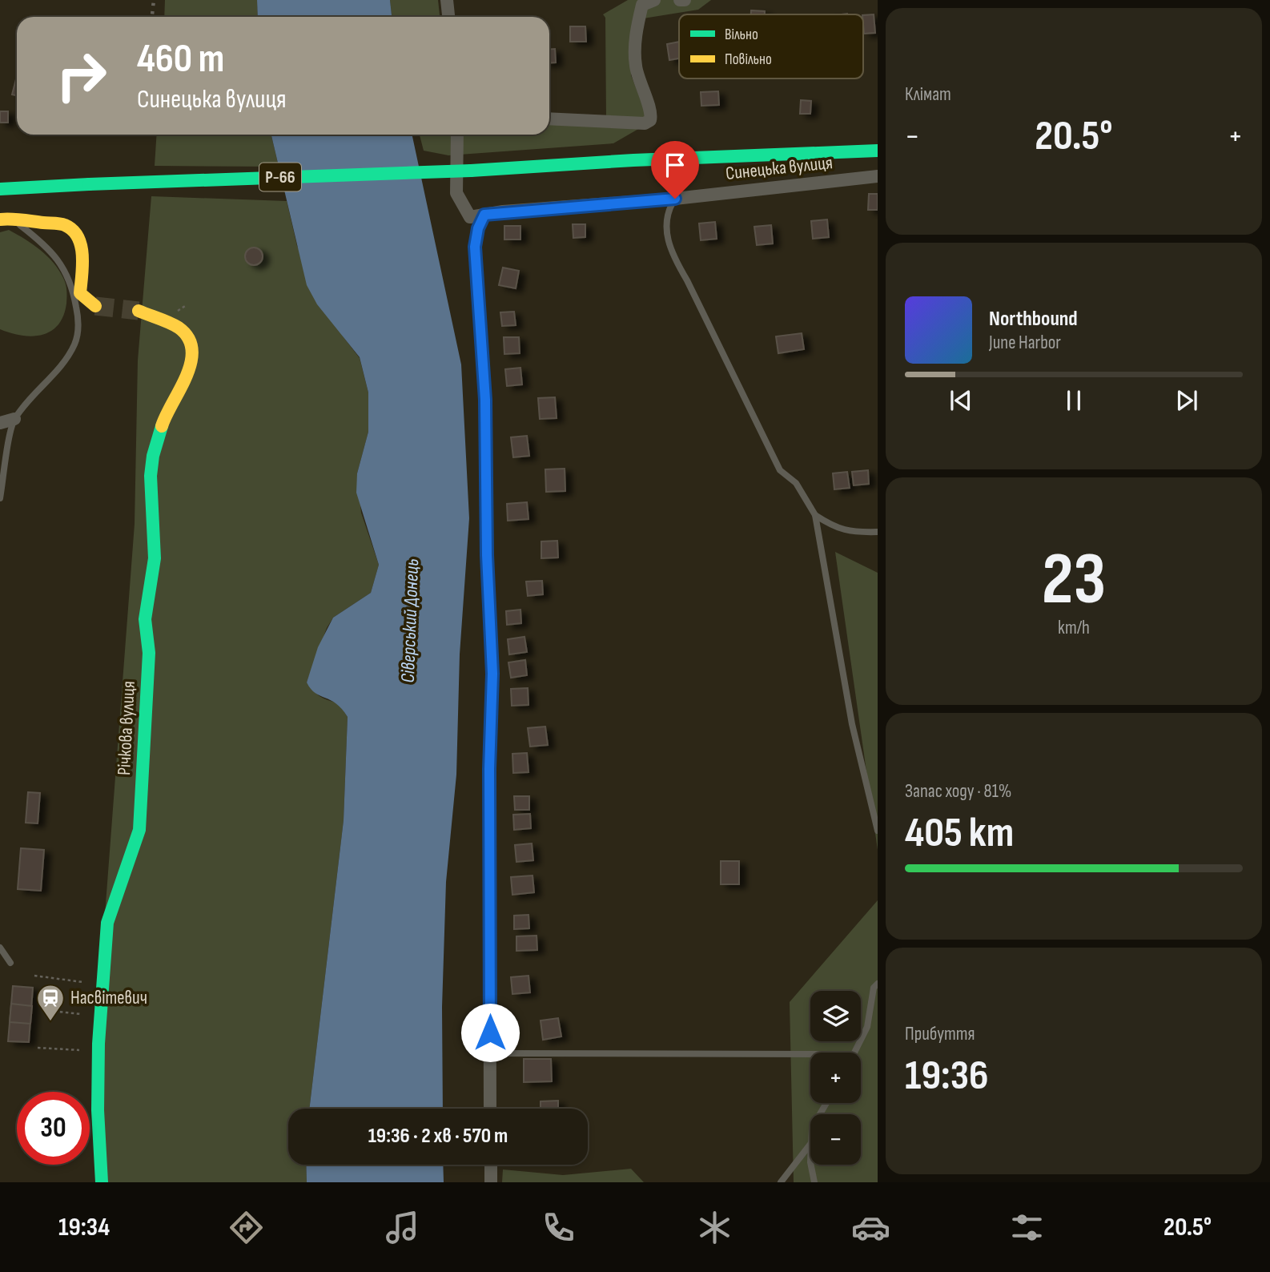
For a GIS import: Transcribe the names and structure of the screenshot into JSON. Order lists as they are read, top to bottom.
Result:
{
  "streets": {
    "street": ["Синецька вулиця", "Р-66", "Річкова вулиця"]
  },
  "water": ["Сіверський Донець"],
  "places": {
    "station": ["Насвітевич"]
  },
  "legend": ["Вільно", "Повільно"],
  "page": {
    "tile": [
      "Клімат",
      ["23", "km/h"],
      ["Запас ходу · 81%", "405 km"],
      ["Прибуття", "19:36"]
    ],
    "turn": ["460 m", "Синецька вулиця"],
    "heat": ["−", "20.5°", "+"],
    "song": ["Northbound", "June Harbor"],
    "map_buttons": ["+", "−"],
    "limit": "30",
    "trip": "19:36 · 2 хв · 570 m",
    "tabs": ["19:34", "20.5°"]
  }
}
